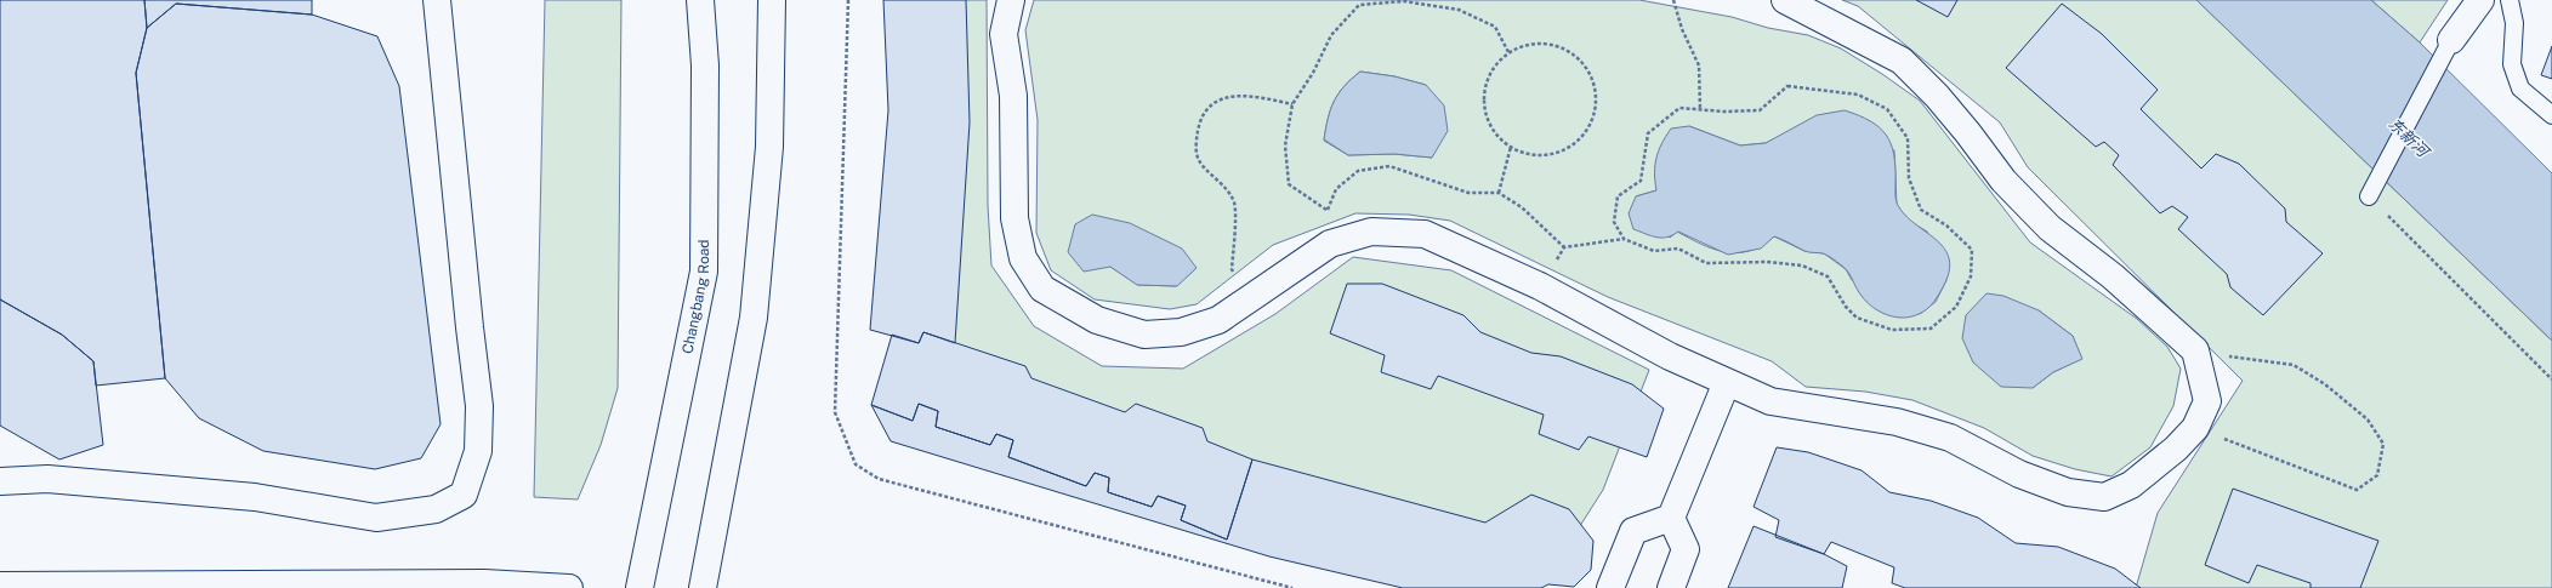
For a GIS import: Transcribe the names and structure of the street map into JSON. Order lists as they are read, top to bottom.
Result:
{
  "streets": {
    "street": ["Changbang Road"]
  },
  "water": ["东新河"]
}
